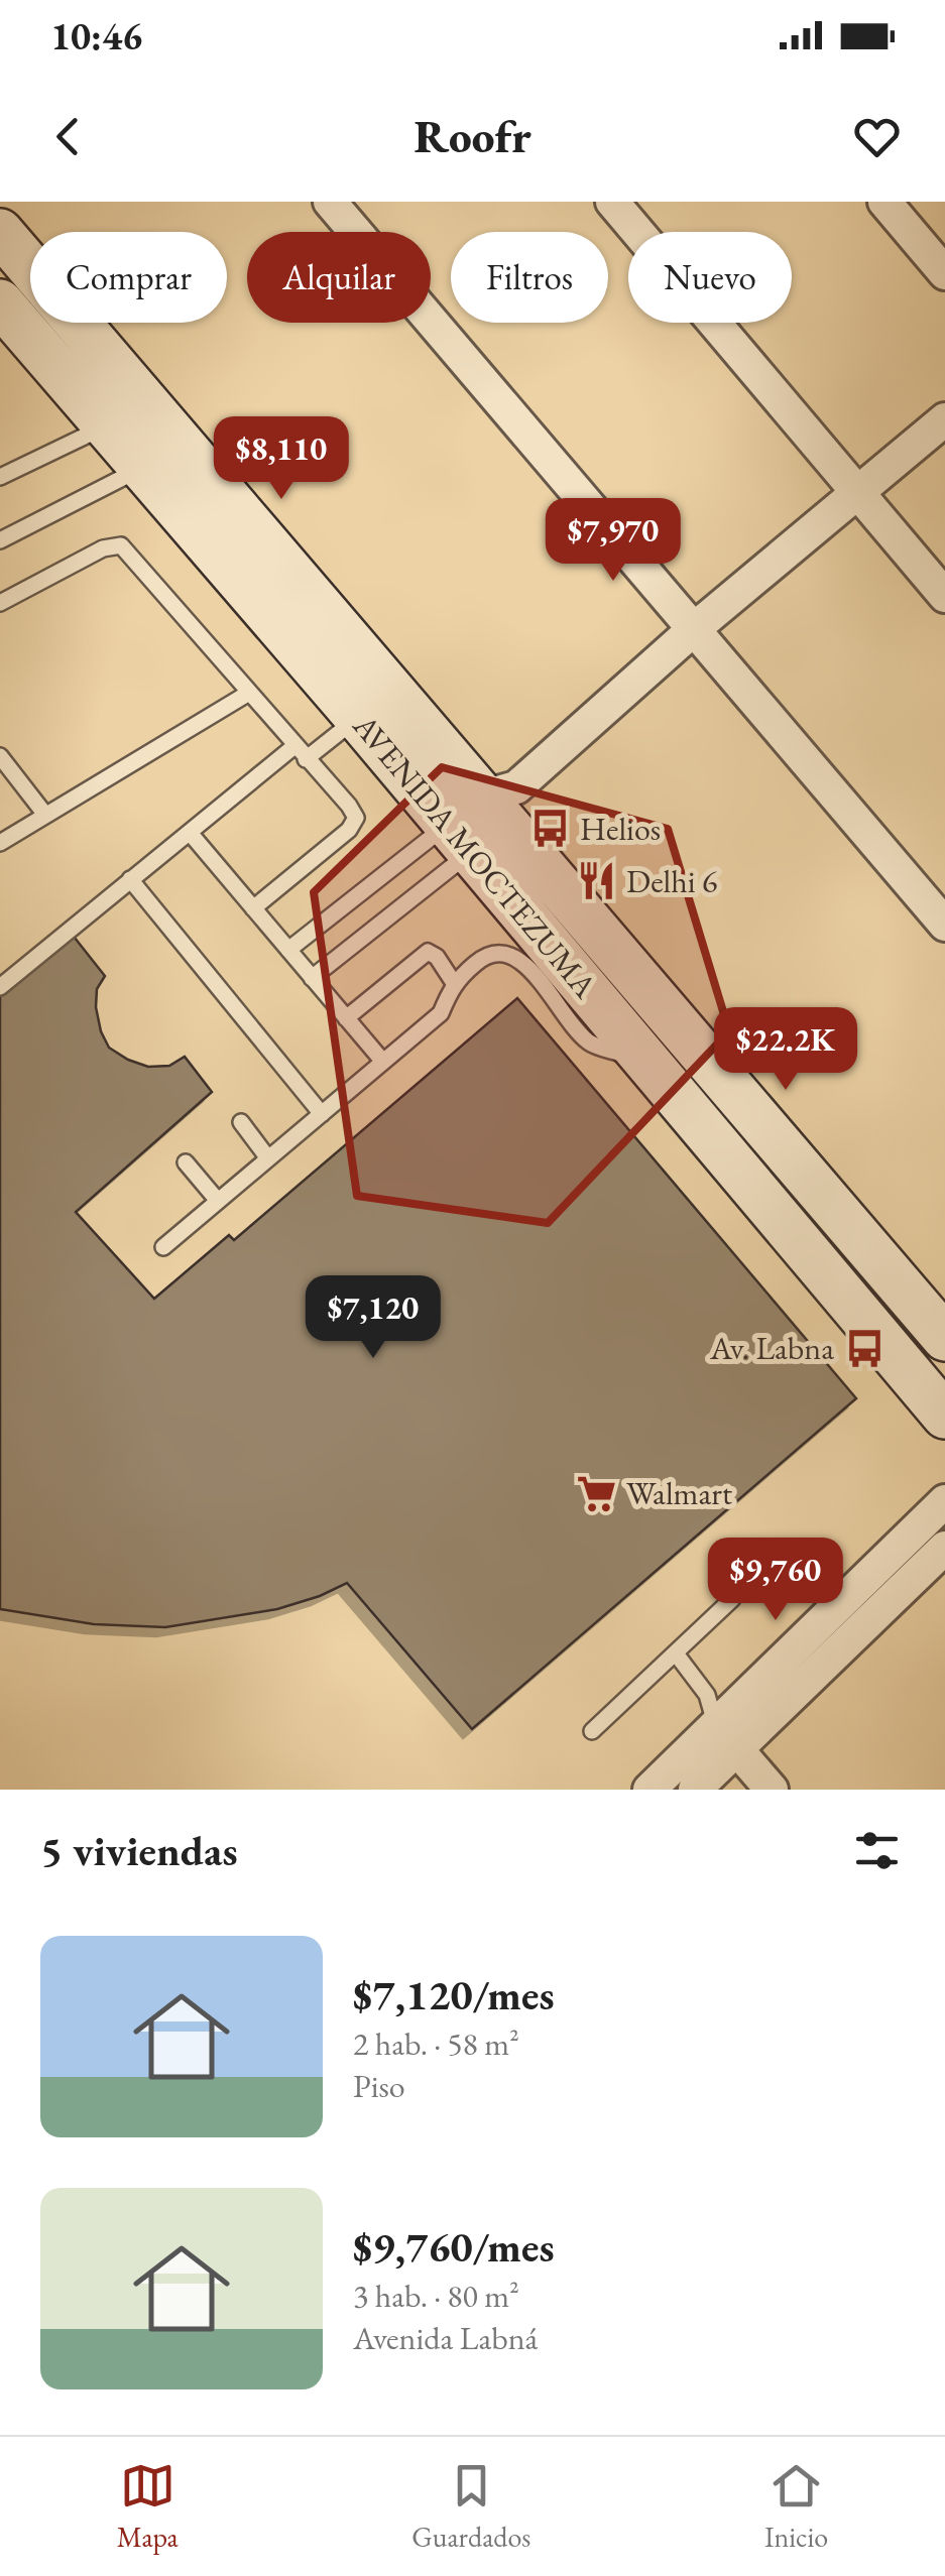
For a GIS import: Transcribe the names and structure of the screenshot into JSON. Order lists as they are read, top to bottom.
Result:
{
  "streets": {
    "street": ["AVENIDA MOCTEZUMA"]
  },
  "places": {
    "bus stop": ["Helios", "Av. Labna"],
    "restaurant": ["Delhi 6"],
    "supermarket": ["Walmart"]
  },
  "page": {
    "status": "10:46",
    "header": "Roofr",
    "chip": [
      "Comprar",
      "Alquilar",
      "Filtros",
      "Nuevo"
    ],
    "price": [
      "$8,110",
      "$7,970",
      "$22.2K",
      "$7,120",
      "$9,760"
    ],
    "heading": "5 viviendas",
    "list": [
      {
        "name": "$7,120/mes",
        "note": "2 hab. · 58 m² · Piso"
      },
      {
        "name": "$9,760/mes",
        "note": "3 hab. · 80 m² · Avenida Labná"
      }
    ],
    "tabs": ["Mapa", "Guardados", "Inicio"]
  }
}
